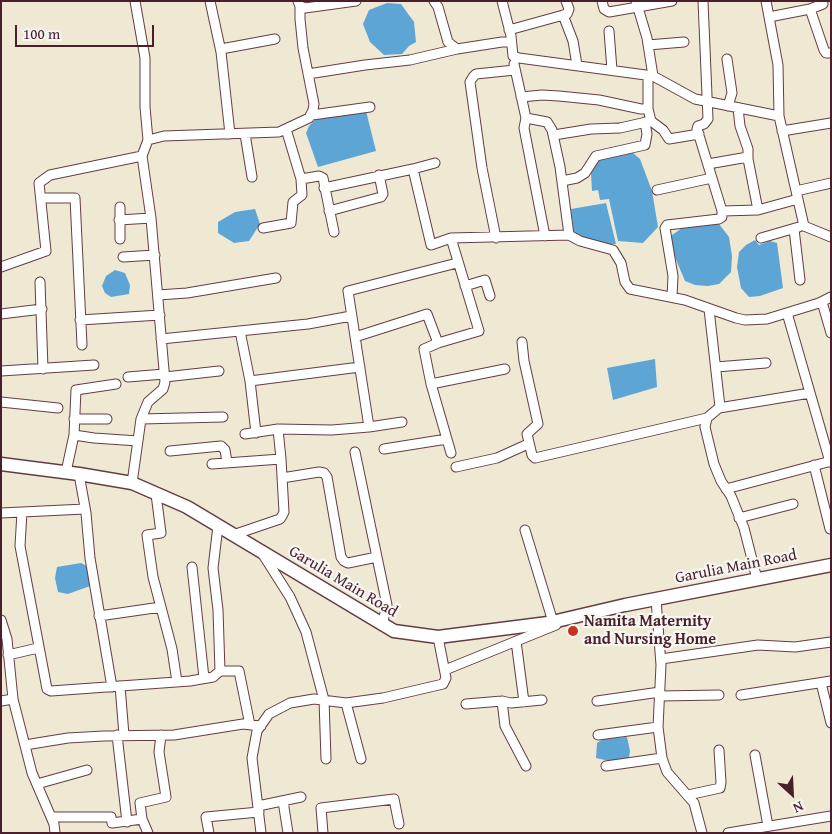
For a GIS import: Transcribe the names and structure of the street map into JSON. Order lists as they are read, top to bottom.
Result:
{
  "streets": {
    "street": ["Garulia Main Road"]
  },
  "places": ["Namita Maternity and Nursing Home"],
  "scale_bar": "100 m",
  "north": "bottom right"
}
